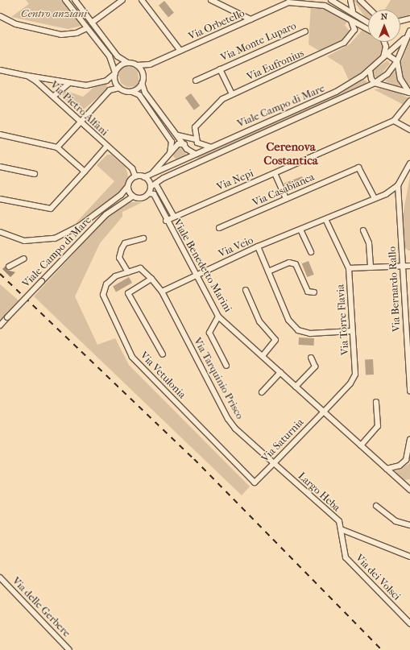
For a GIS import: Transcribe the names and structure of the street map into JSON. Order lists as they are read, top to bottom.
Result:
{
  "streets": {
    "street": [
      "Via Orbetello",
      "Via Monte Luparo",
      "Via Eufronius",
      "Viale Campo di Mare",
      "Via Pietro Alfani",
      "Via Nepi",
      "Via Casabianca",
      "Via Veio",
      "Viale Benedetto Marini",
      "Via Bernardo Rallo",
      "Via Torre Flavia",
      "Via Vetulonia",
      "Via Tarquinio Prisco",
      "Via Saturnia",
      "Largo Heba",
      "Via dei Volsci",
      "Via delle Gerbere"
    ]
  },
  "crossings": [
    ["Via Orbetello", "Via Eufronius"],
    ["Via Monte Luparo", "Via Eufronius"],
    ["Viale Campo di Mare", "Via Pietro Alfani"],
    ["Viale Campo di Mare", "Viale Benedetto Marini"],
    ["Via Pietro Alfani", "Viale Benedetto Marini"],
    ["Via Nepi", "Viale Benedetto Marini"],
    ["Via Casabianca", "Via Veio"],
    ["Via Veio", "Viale Benedetto Marini"],
    ["Via Veio", "Via Bernardo Rallo"],
    ["Via Veio", "Via Torre Flavia"],
    ["Via Veio", "Via Vetulonia"],
    ["Via Veio", "Via Tarquinio Prisco"],
    ["Viale Benedetto Marini", "Via Torre Flavia"],
    ["Viale Benedetto Marini", "Via Saturnia"],
    ["Via Torre Flavia", "Via Saturnia"],
    ["Via Vetulonia", "Via Tarquinio Prisco"],
    ["Via Vetulonia", "Via Saturnia"],
    ["Via Tarquinio Prisco", "Via Saturnia"],
    ["Via Tarquinio Prisco", "Largo Heba"],
    ["Via Saturnia", "Largo Heba"],
    ["Largo Heba", "Via dei Volsci"]
  ],
  "districts": ["Cerenova Costantica"],
  "parks": ["Centro anziani"],
  "north": "top"
}
